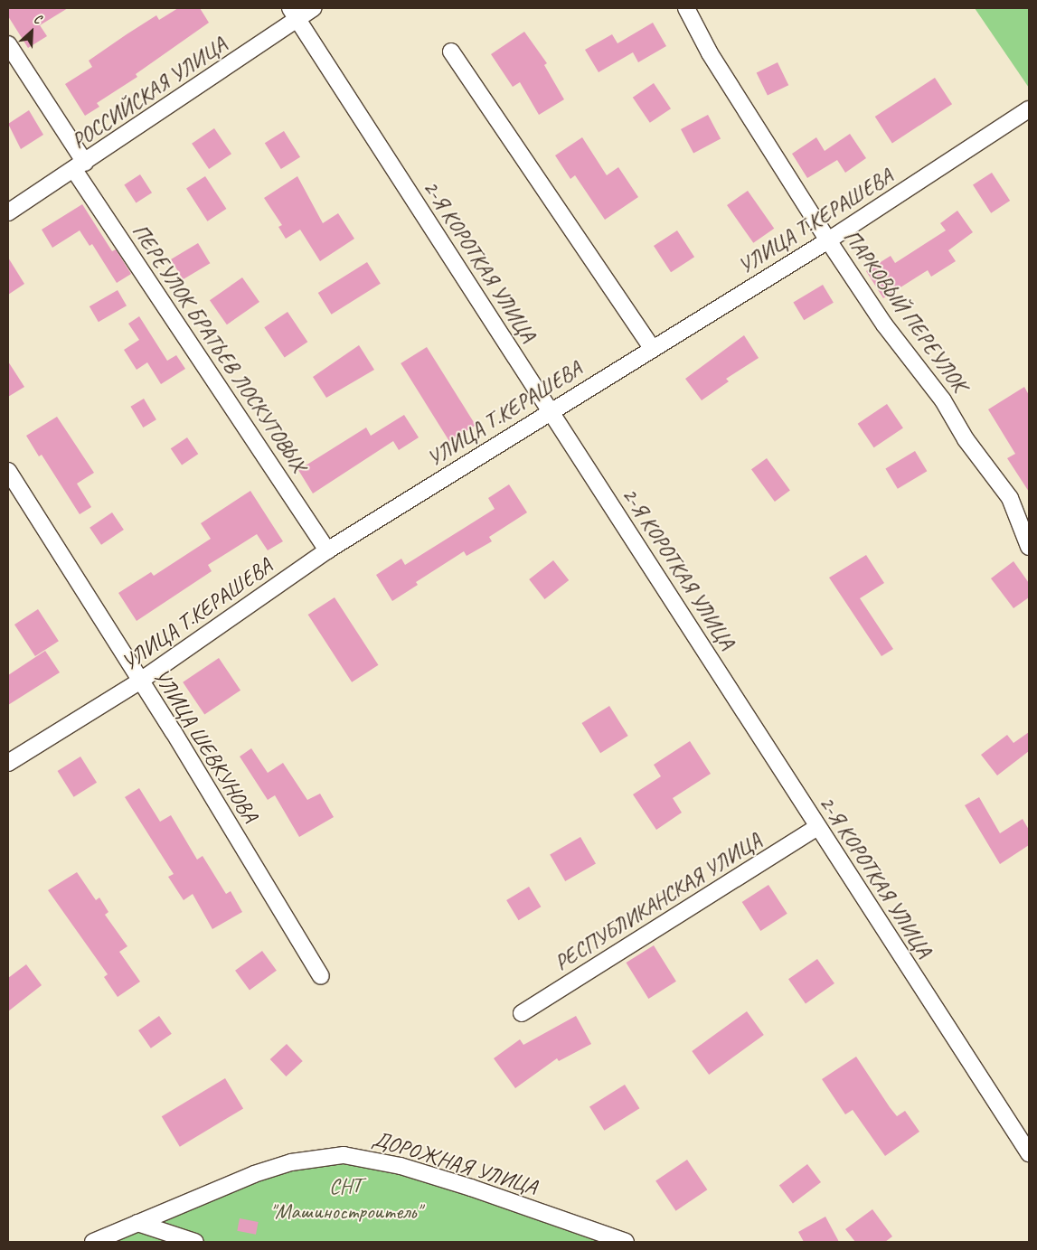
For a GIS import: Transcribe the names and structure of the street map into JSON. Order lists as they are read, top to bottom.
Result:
{
  "streets": {
    "street": [
      "РОССИЙСКАЯ УЛИЦА",
      "УЛИЦА Т.КЕРАШЕВА",
      "2-Я КОРОТКАЯ УЛИЦА",
      "ПАРКОВЫЙ ПЕРЕУЛОК",
      "ПЕРЕУЛОК БРАТЬЕВ ЛОСКУТОВЫХ",
      "УЛИЦА ШЕВКУНОВА",
      "РЕСПУБЛИКАНСКАЯ УЛИЦА",
      "ДОРОЖНАЯ УЛИЦА"
    ]
  },
  "crossings": [
    ["РОССИЙСКАЯ УЛИЦА", "2-Я КОРОТКАЯ УЛИЦА"],
    ["РОССИЙСКАЯ УЛИЦА", "ПЕРЕУЛОК БРАТЬЕВ ЛОСКУТОВЫХ"],
    ["УЛИЦА Т.КЕРАШЕВА", "2-Я КОРОТКАЯ УЛИЦА"],
    ["УЛИЦА Т.КЕРАШЕВА", "ПАРКОВЫЙ ПЕРЕУЛОК"],
    ["УЛИЦА Т.КЕРАШЕВА", "ПЕРЕУЛОК БРАТЬЕВ ЛОСКУТОВЫХ"],
    ["УЛИЦА Т.КЕРАШЕВА", "УЛИЦА ШЕВКУНОВА"],
    ["2-Я КОРОТКАЯ УЛИЦА", "РЕСПУБЛИКАНСКАЯ УЛИЦА"]
  ],
  "parks": ["СНТ \"Машиностроитель\""],
  "north": "top right"
}
